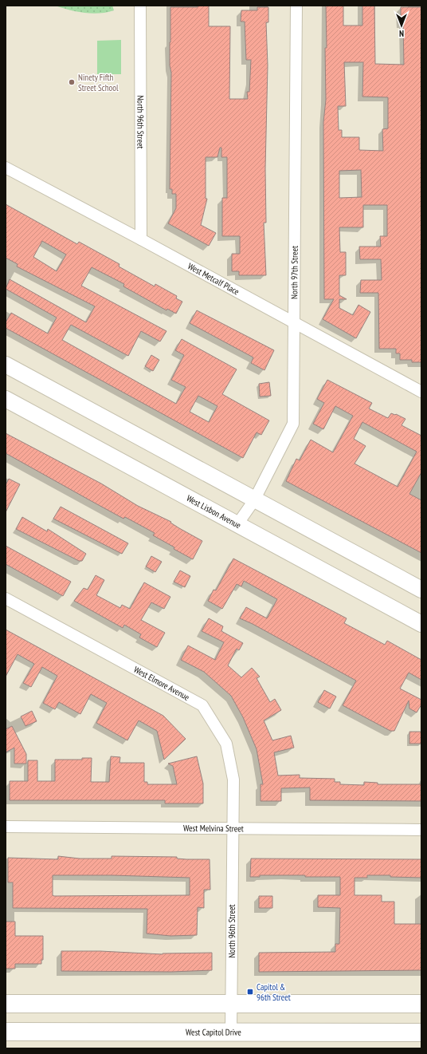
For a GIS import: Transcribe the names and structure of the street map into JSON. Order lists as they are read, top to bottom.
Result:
{
  "streets": {
    "main road": ["West Lisbon Avenue", "West Capitol Drive"],
    "street": [
      "North 96th Street",
      "North 97th Street",
      "West Metcalf Place",
      "West Elmore Avenue",
      "West Melvina Street"
    ]
  },
  "crossings": [
    ["North 96th Street", "West Metcalf Place"],
    ["North 96th Street", "West Elmore Avenue"],
    ["North 96th Street", "West Melvina Street"],
    ["North 96th Street", "West Capitol Drive"],
    ["North 97th Street", "West Metcalf Place"],
    ["North 97th Street", "West Lisbon Avenue"],
    ["West Elmore Avenue", "West Melvina Street"]
  ],
  "places": {
    "other": ["Ninety Fifth Street School"],
    "transit": ["Capitol & 96th Street"]
  },
  "north": "bottom"
}
